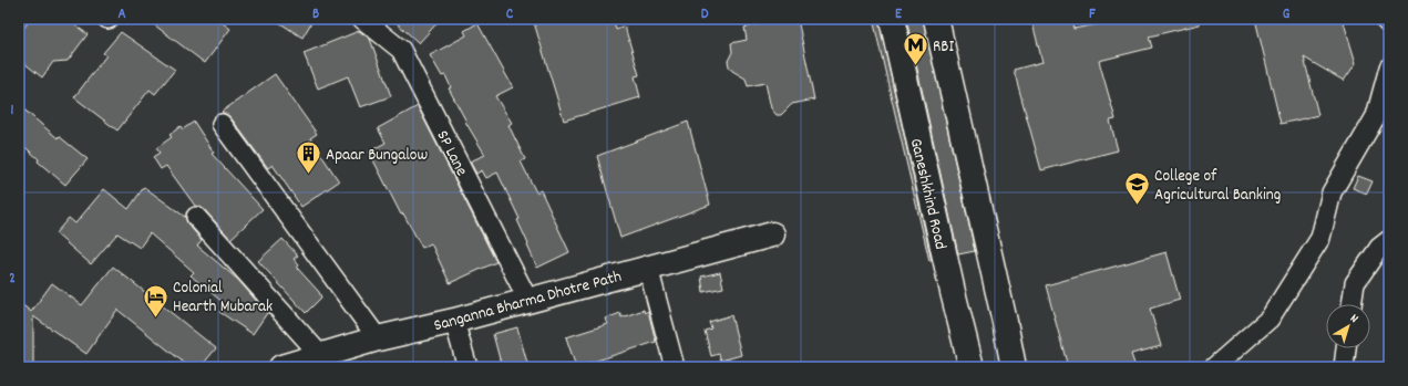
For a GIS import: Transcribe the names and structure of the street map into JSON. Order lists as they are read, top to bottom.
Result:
{
  "streets": {
    "main road": ["Ganeshkhind Road", "Sanganna Bharma Dhotre Path"],
    "street": ["SP Lane"]
  },
  "crossings": [
    ["SP Lane", "Sanganna Bharma Dhotre Path"]
  ],
  "places": {
    "metro station": ["RBI"],
    "building": ["Apaar Bungalow"],
    "school or university": ["College of Agricultural Banking"],
    "hotel": ["Colonial Hearth Mubarak"]
  },
  "north": "top right",
  "grid": {
    "columns": [
      "A",
      "B",
      "C",
      "D",
      "E",
      "F",
      "G"
    ],
    "rows": ["1", "2"]
  }
}
